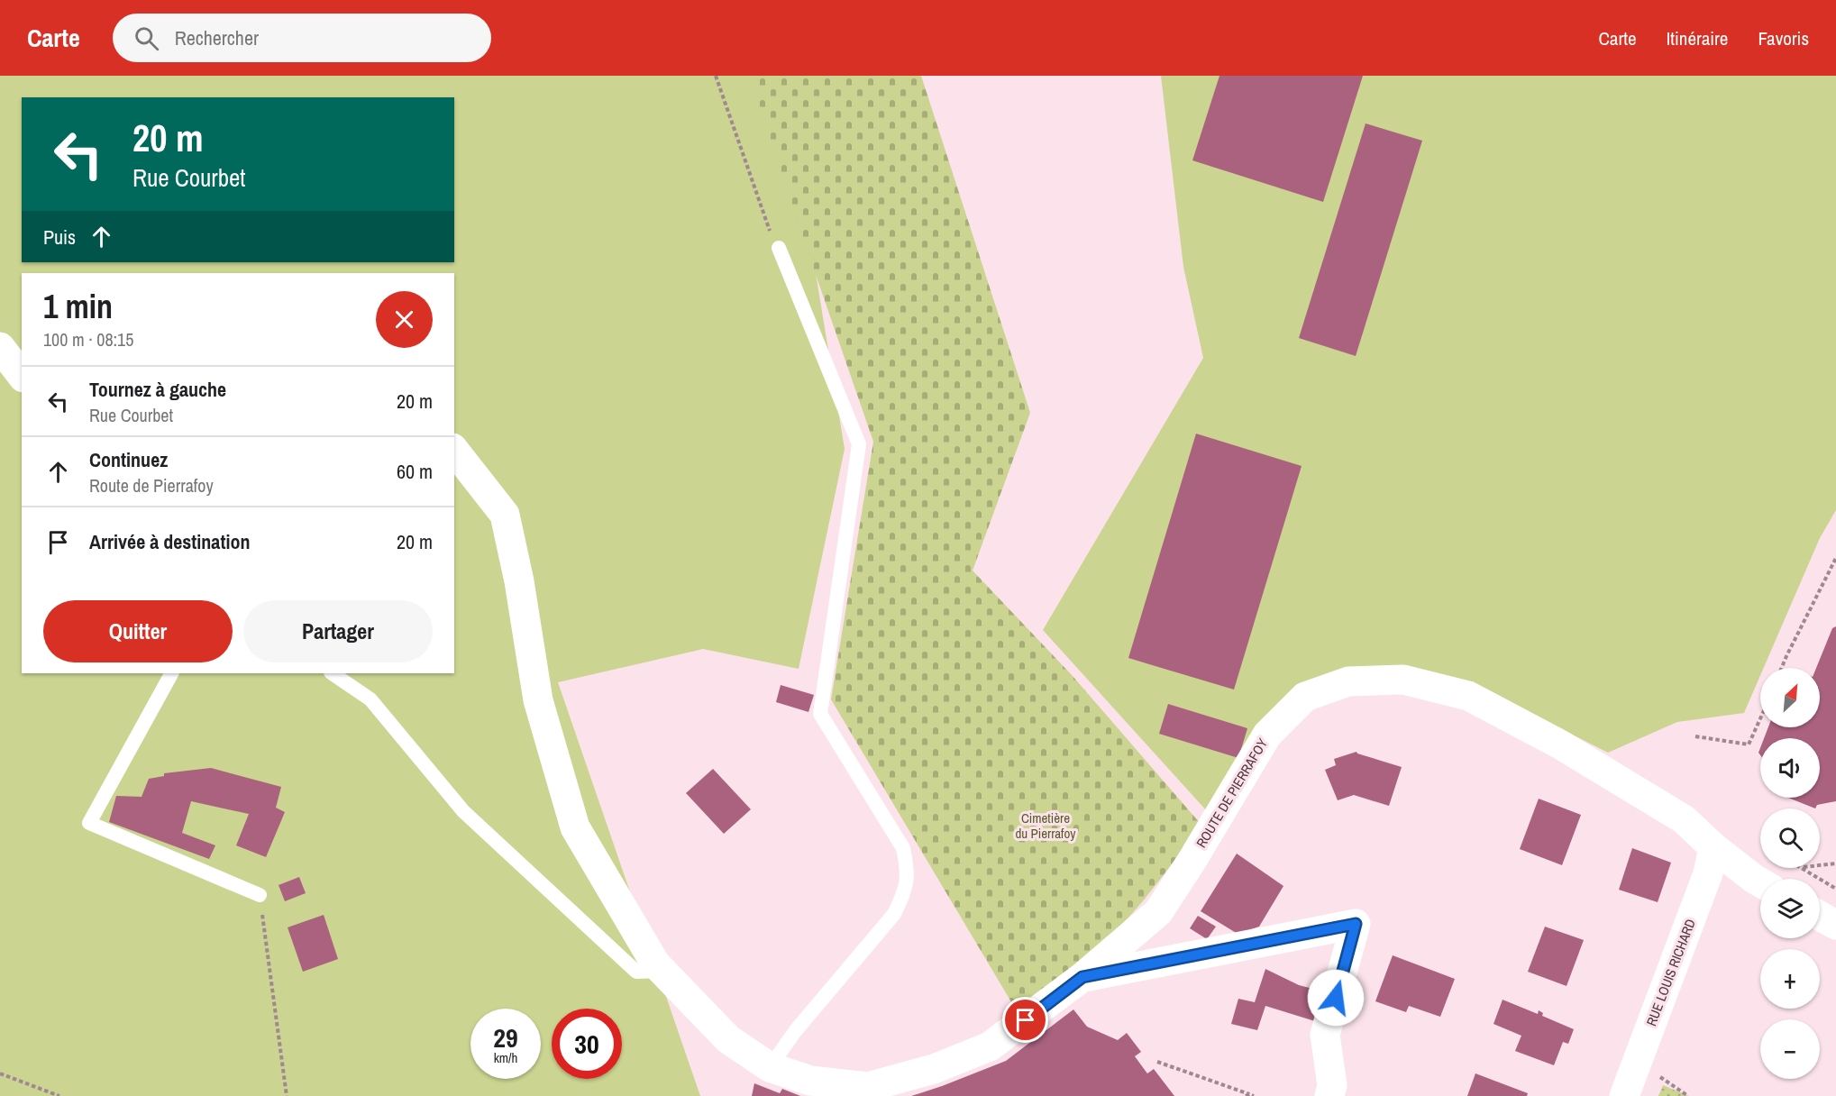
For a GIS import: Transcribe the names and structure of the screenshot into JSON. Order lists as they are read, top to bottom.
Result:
{
  "streets": {
    "street": ["ROUTE DE PIERRAFOY", "RUE LOUIS RICHARD"]
  },
  "crossings": [
    ["ROUTE DE PIERRAFOY", "RUE LOUIS RICHARD"]
  ],
  "parks": ["Cimetière du Pierrafoy"],
  "north": "top right",
  "page": {
    "header": "Carte",
    "search": "Rechercher",
    "nav": ["Carte", "Itinéraire", "Favoris"],
    "turn": ["20 m", "Rue Courbet"],
    "then": "Puis",
    "heading": ["1 min", "100 m · 08:15"],
    "list": [
      {
        "name": "Tournez à gauche",
        "note": "Rue Courbet",
        "value": "20 m"
      },
      {
        "name": "Continuez",
        "note": "Route de Pierrafoy",
        "value": "60 m"
      },
      {
        "name": "Arrivée à destination",
        "value": "20 m"
      }
    ],
    "buttons": ["Quitter", "Partager"],
    "map_buttons": ["+", "−"],
    "speed": "29 km/h",
    "limit": "30"
  }
}
